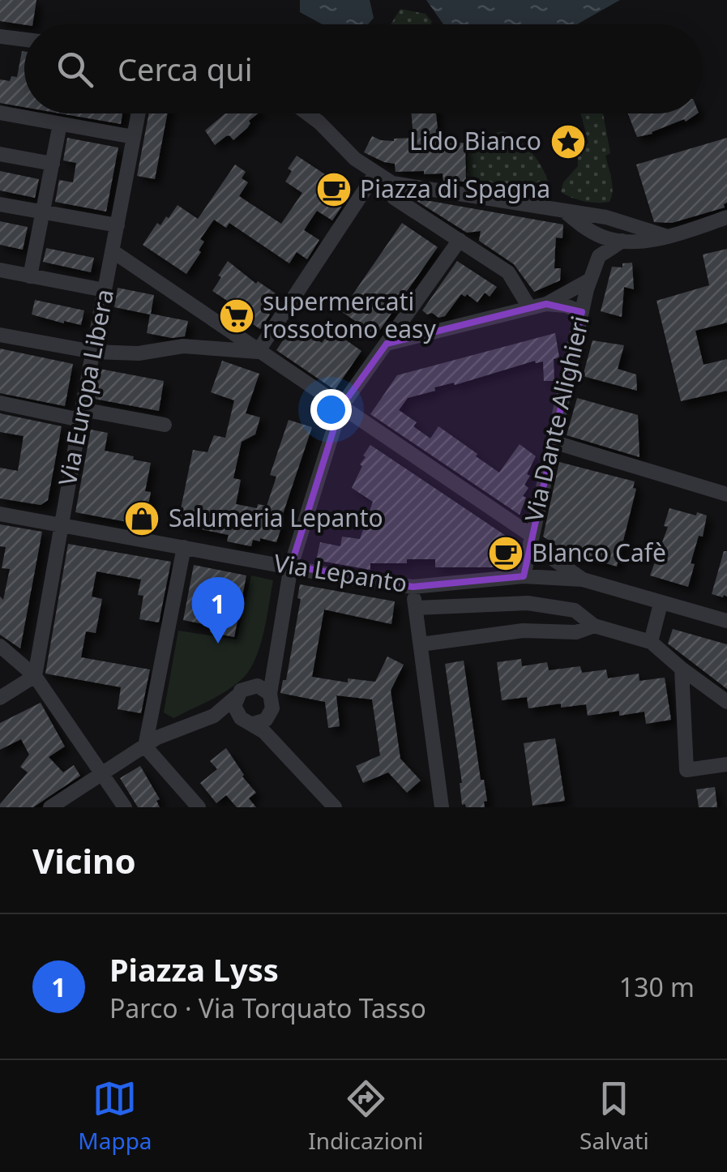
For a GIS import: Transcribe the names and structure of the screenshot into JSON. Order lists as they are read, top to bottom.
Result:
{
  "streets": {
    "street": ["Via Europa Libera", "Via Dante Alighieri", "Via Lepanto"]
  },
  "crossings": [
    ["Via Europa Libera", "Via Lepanto"],
    ["Via Dante Alighieri", "Via Lepanto"]
  ],
  "places": {
    "place": ["Lido Bianco"],
    "cafe": ["Piazza di Spagna", "Blanco Cafè"],
    "supermarket": ["supermercati rossotono easy"],
    "shop": ["Salumeria Lepanto"]
  },
  "page": {
    "search": "Cerca qui",
    "pins": "1",
    "heading": "Vicino",
    "list": [
      {
        "mark": "1",
        "name": "Piazza Lyss",
        "note": "Parco · Via Torquato Tasso",
        "value": "130 m"
      }
    ],
    "nav": ["Mappa", "Indicazioni", "Salvati"]
  }
}
